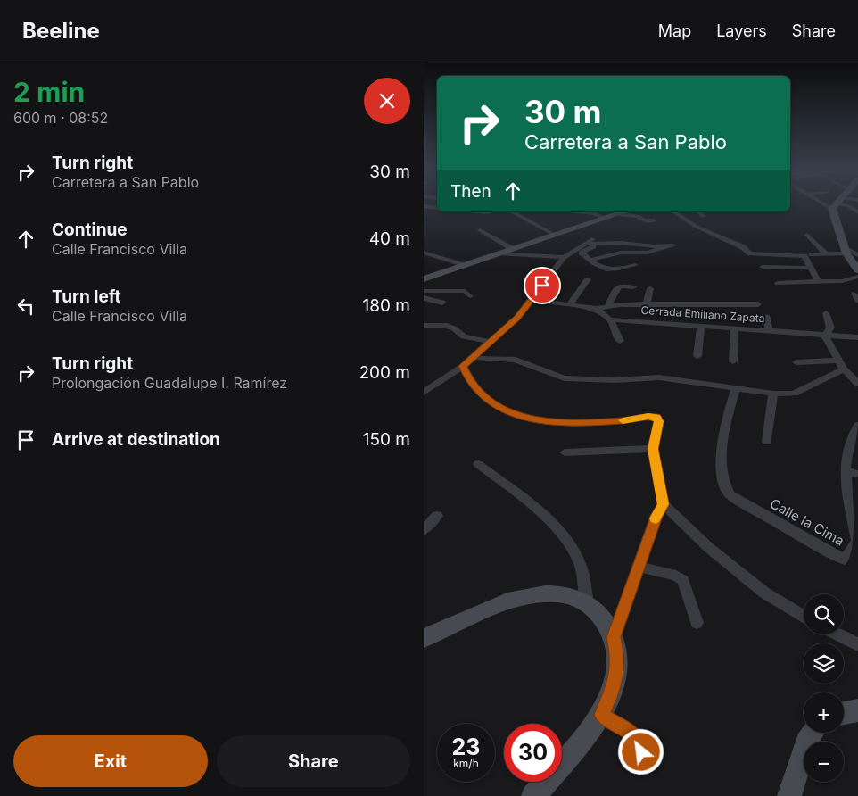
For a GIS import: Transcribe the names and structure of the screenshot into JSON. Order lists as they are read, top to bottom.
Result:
{
  "streets": {
    "street": ["Cerrada Emiliano Zapata", "Calle la Cima"]
  },
  "page": {
    "header": "Beeline",
    "nav": ["Map", "Layers", "Share"],
    "heading": ["2 min", "600 m · 08:52"],
    "turn": ["30 m", "Carretera a San Pablo"],
    "list": [
      {
        "name": "Turn right",
        "note": "Carretera a San Pablo",
        "value": "30 m"
      },
      {
        "name": "Continue",
        "note": "Calle Francisco Villa",
        "value": "40 m"
      },
      {
        "name": "Turn left",
        "note": "Calle Francisco Villa",
        "value": "180 m"
      },
      {
        "name": "Turn right",
        "note": "Prolongación Guadalupe I. Ramírez",
        "value": "200 m"
      },
      {
        "name": "Arrive at destination",
        "value": "150 m"
      }
    ],
    "then": "Then",
    "map_buttons": ["+", "−"],
    "speed": "23 km/h",
    "limit": "30",
    "buttons": ["Exit", "Share"]
  }
}
